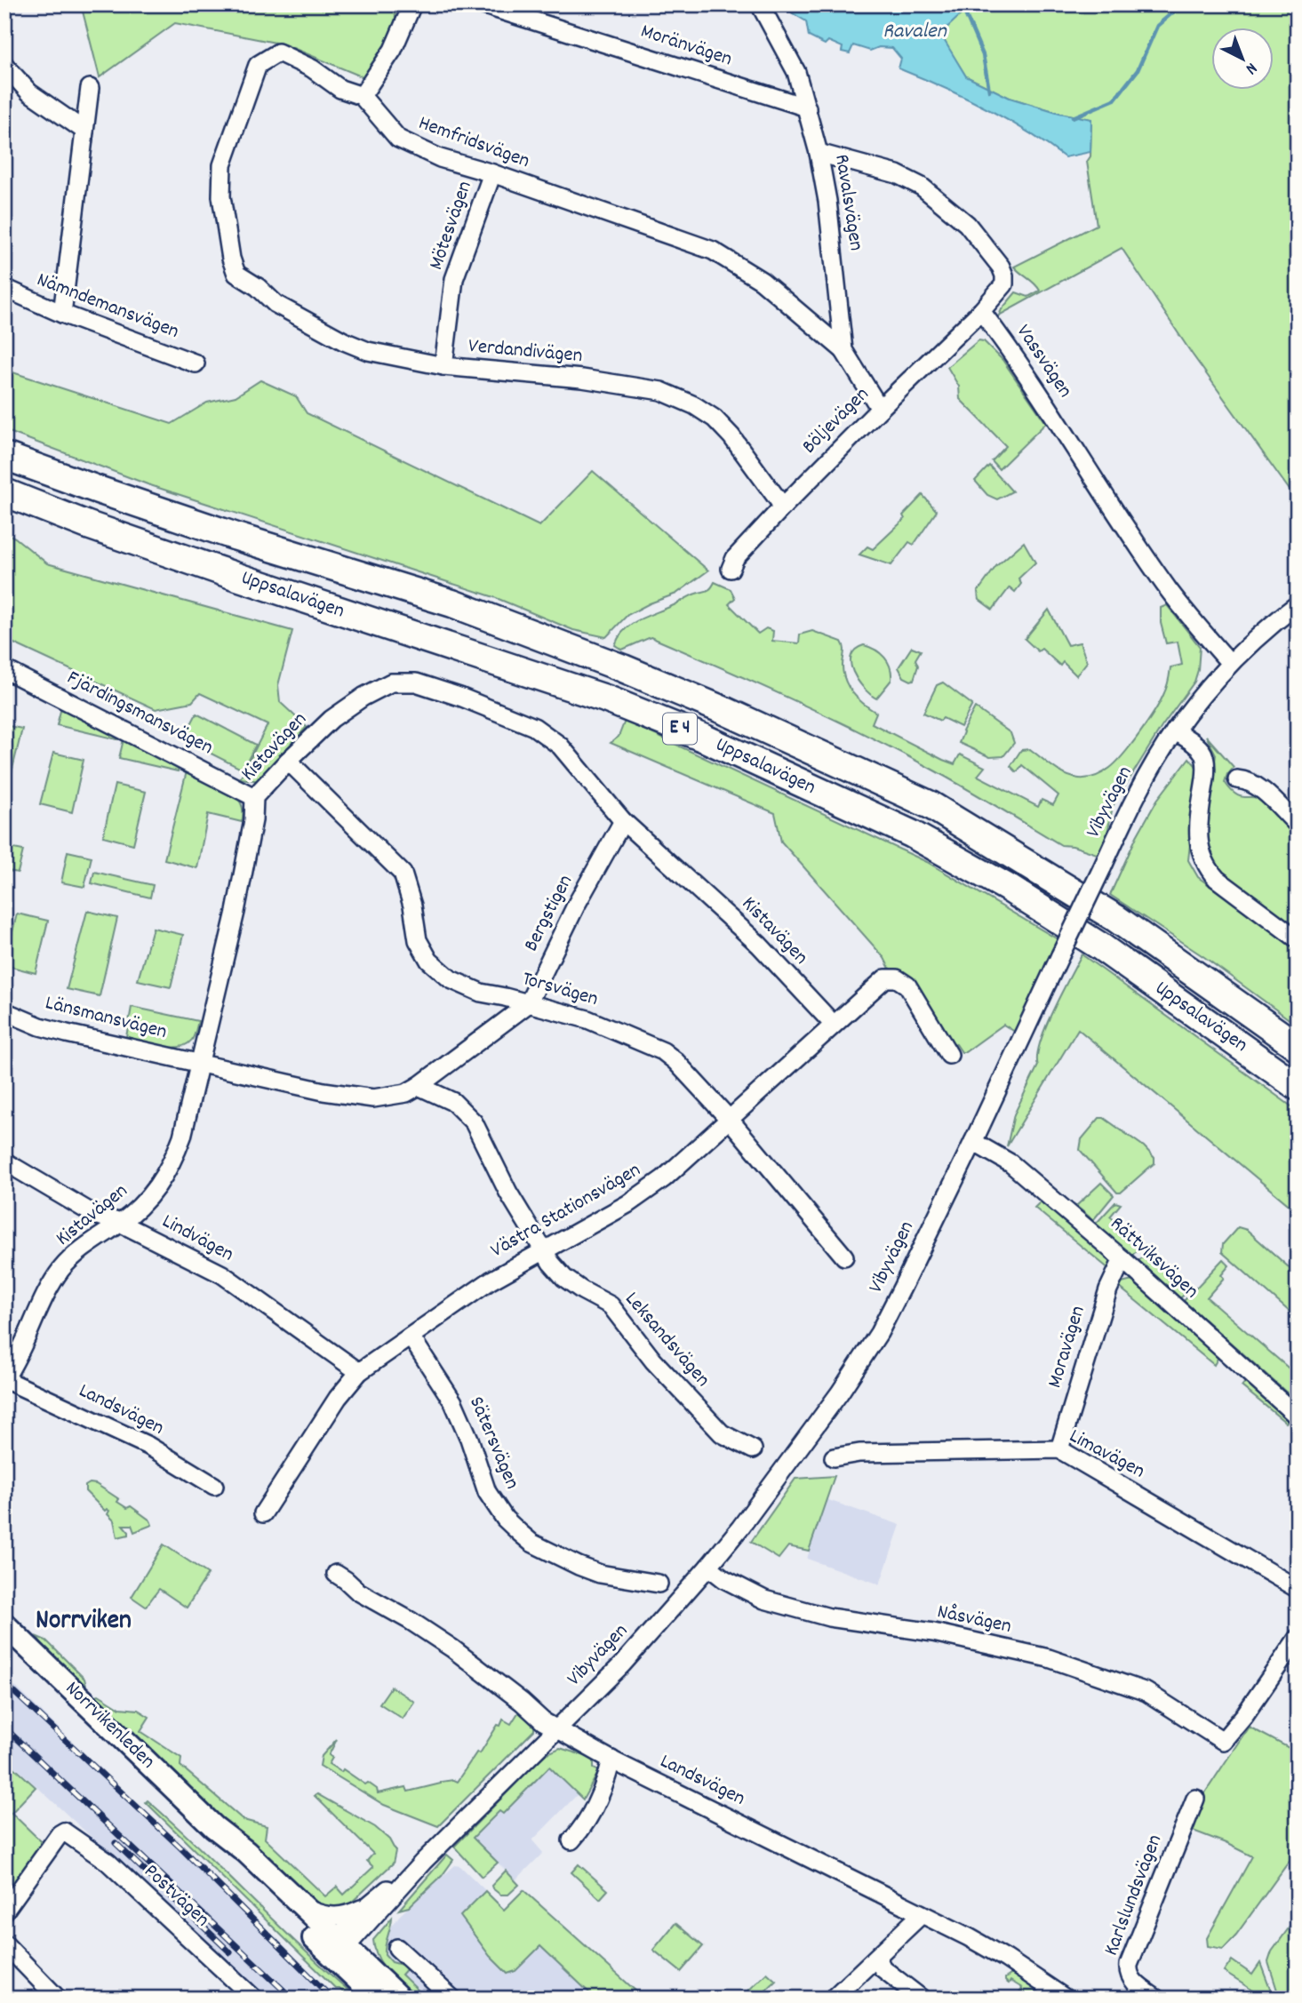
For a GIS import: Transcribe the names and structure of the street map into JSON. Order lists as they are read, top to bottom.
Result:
{
  "streets": {
    "highway": ["Uppsalavägen", "E 4"],
    "main road": ["Norrvikenleden"],
    "street": [
      "Moränvägen",
      "Hemfridsvägen",
      "Ravalsvägen",
      "Mötesvägen",
      "Nämndemansvägen",
      "Verdandivägen",
      "Vassvägen",
      "Böljevägen",
      "Fjärdingsmansvägen",
      "Kistavägen",
      "Vibyvägen",
      "Bergstigen",
      "Torsvägen",
      "Länsmansvägen",
      "Västra Stationsvägen",
      "Lindvägen",
      "Rättviksvägen",
      "Leksandsvägen",
      "Moravägen",
      "Landsvägen",
      "Sätersvägen",
      "Limavägen",
      "Nåsvägen",
      "Karlslundsvägen",
      "Postvägen"
    ]
  },
  "crossings": [
    ["Moränvägen", "Ravalsvägen"],
    ["Hemfridsvägen", "Ravalsvägen"],
    ["Hemfridsvägen", "Mötesvägen"],
    ["Hemfridsvägen", "Verdandivägen"],
    ["Ravalsvägen", "Böljevägen"],
    ["Mötesvägen", "Verdandivägen"],
    ["Verdandivägen", "Böljevägen"],
    ["Vassvägen", "Böljevägen"],
    ["Vassvägen", "Vibyvägen"],
    ["Fjärdingsmansvägen", "Kistavägen"],
    ["Kistavägen", "Bergstigen"],
    ["Kistavägen", "Torsvägen"],
    ["Kistavägen", "Länsmansvägen"],
    ["Kistavägen", "Västra Stationsvägen"],
    ["Kistavägen", "Lindvägen"],
    ["Kistavägen", "Landsvägen"],
    ["Vibyvägen", "Rättviksvägen"],
    ["Vibyvägen", "Landsvägen"],
    ["Vibyvägen", "Nåsvägen"],
    ["Vibyvägen", "Norrvikenleden"],
    ["Bergstigen", "Torsvägen"],
    ["Bergstigen", "Leksandsvägen"],
    ["Torsvägen", "Västra Stationsvägen"],
    ["Västra Stationsvägen", "Lindvägen"],
    ["Västra Stationsvägen", "Leksandsvägen"],
    ["Västra Stationsvägen", "Sätersvägen"],
    ["Rättviksvägen", "Moravägen"],
    ["Moravägen", "Limavägen"]
  ],
  "districts": ["Norrviken"],
  "water": ["Ravalen"],
  "north": "bottom right"
}
